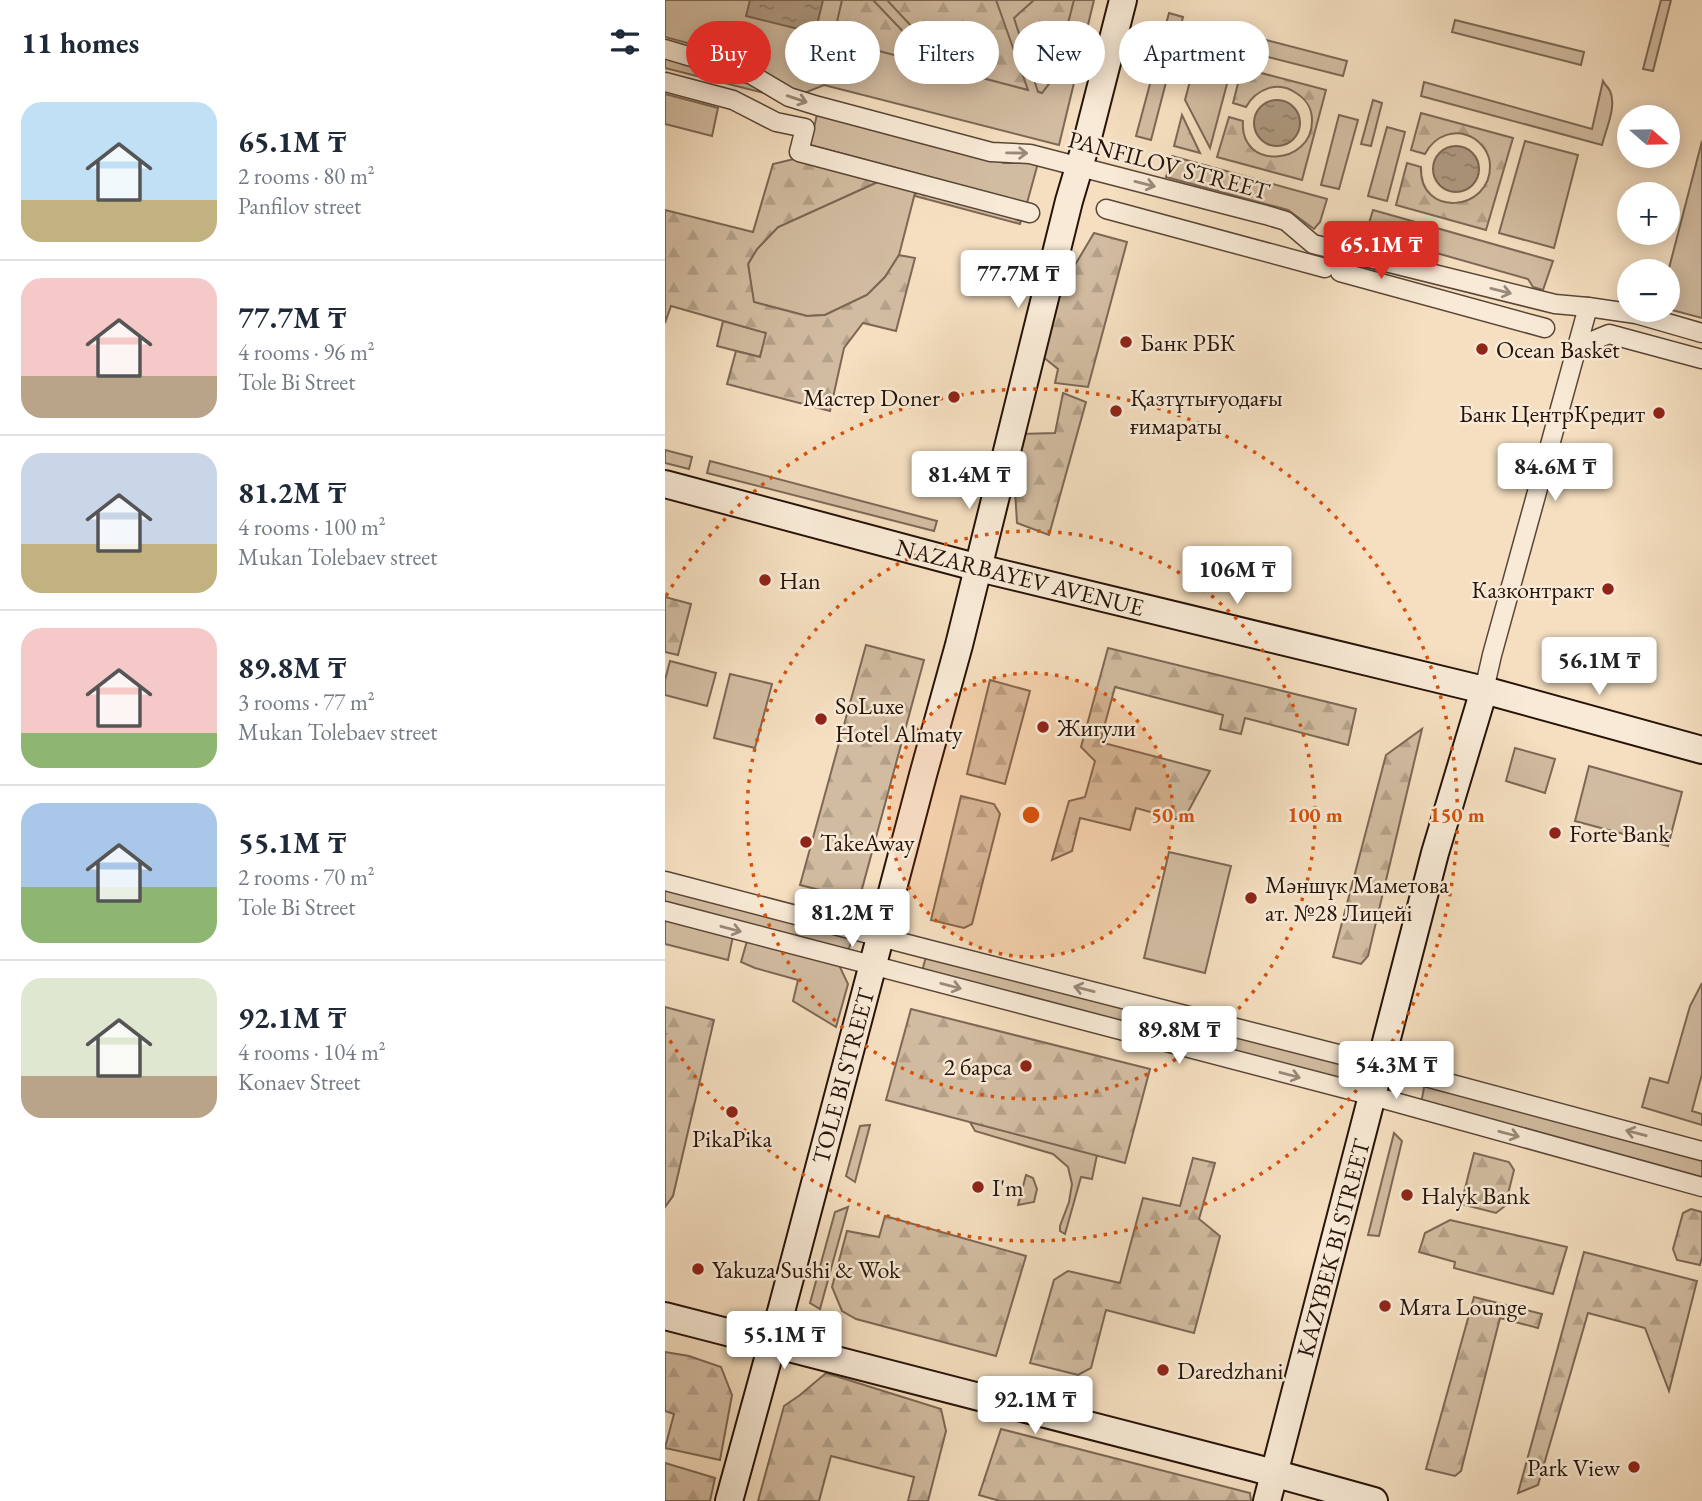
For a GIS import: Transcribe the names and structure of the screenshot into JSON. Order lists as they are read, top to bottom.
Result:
{
  "streets": {
    "main road": ["NAZARBAYEV AVENUE", "TOLE BI STREET", "KAZYBEK BI STREET"],
    "street": ["PANFILOV STREET"]
  },
  "crossings": [
    ["PANFILOV STREET", "TOLE BI STREET"],
    ["PANFILOV STREET", "KAZYBEK BI STREET"],
    ["NAZARBAYEV AVENUE", "TOLE BI STREET"],
    ["NAZARBAYEV AVENUE", "KAZYBEK BI STREET"]
  ],
  "places": [
    "Банк РБК",
    "Ocean Basket",
    "Мастер Doner",
    "Қазтұтығуодағы ғимараты",
    "Банк ЦентрКредит",
    "Han",
    "Казконтракт",
    "SoLuxe Hotel Almaty",
    "Жигули",
    "Forte Bank",
    "TakeAway",
    "Мәншүк Маметова ат. №28 Лицейі",
    "2 барса",
    "PikaPika",
    "I'm",
    "Halyk Bank",
    "Yakuza Sushi & Wok",
    "Мята Lounge",
    "Daredzhani",
    "Park View"
  ],
  "north": "right",
  "page": {
    "heading": "11 homes",
    "chip": [
      "Buy",
      "Rent",
      "Filters",
      "New",
      "Apartment"
    ],
    "list": [
      {
        "name": "65.1M ₸",
        "note": "2 rooms · 80 m² · Panfilov street"
      },
      {
        "name": "77.7M ₸",
        "note": "4 rooms · 96 m² · Tole Bi Street"
      },
      {
        "name": "81.2M ₸",
        "note": "4 rooms · 100 m² · Mukan Tolebaev street"
      },
      {
        "name": "89.8M ₸",
        "note": "3 rooms · 77 m² · Mukan Tolebaev street"
      },
      {
        "name": "55.1M ₸",
        "note": "2 rooms · 70 m² · Tole Bi Street"
      },
      {
        "name": "92.1M ₸",
        "note": "4 rooms · 104 m² · Konaev Street"
      }
    ],
    "map_buttons": ["+", "−"],
    "price": [
      "65.1M ₸",
      "77.7M ₸",
      "84.6M ₸",
      "81.4M ₸",
      "106M ₸",
      "56.1M ₸",
      "81.2M ₸",
      "89.8M ₸",
      "54.3M ₸",
      "55.1M ₸",
      "92.1M ₸"
    ]
  },
  "rings": ["50 m", "100 m", "150 m"]
}
